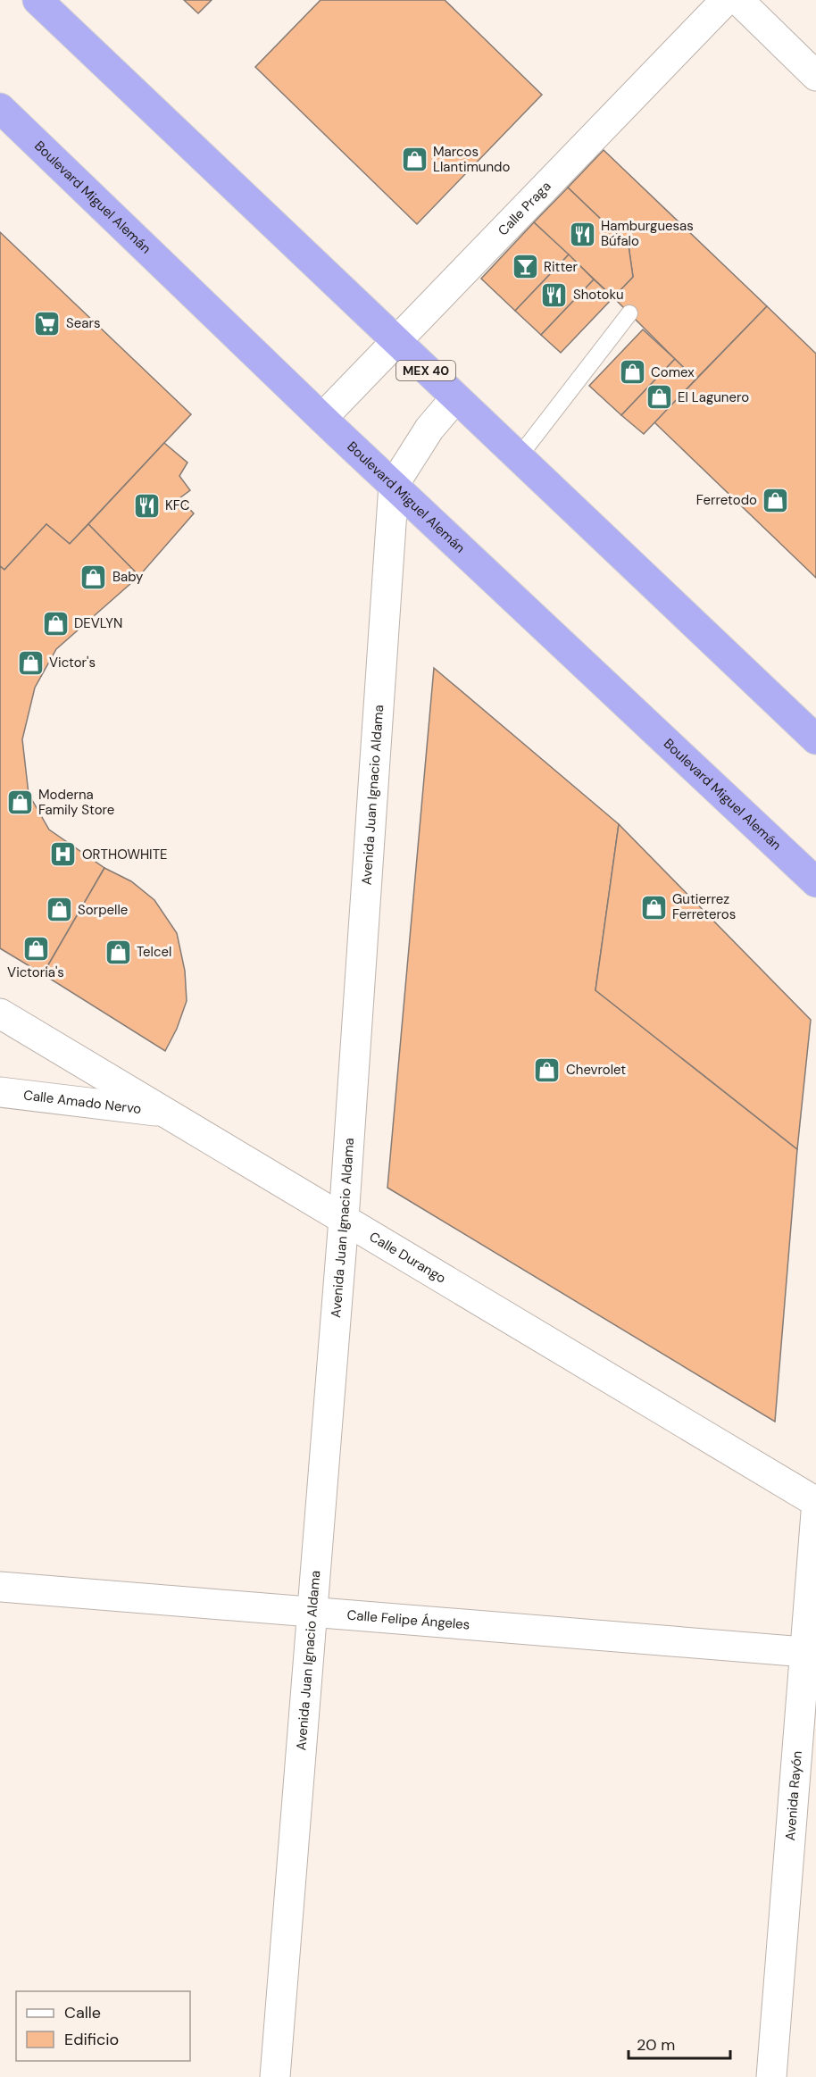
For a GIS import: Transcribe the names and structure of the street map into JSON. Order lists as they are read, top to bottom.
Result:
{
  "streets": {
    "highway": ["Boulevard Miguel Alemán", "MEX 40"],
    "street": [
      "Calle Praga",
      "Avenida Juan Ignacio Aldama",
      "Calle Amado Nervo",
      "Calle Durango",
      "Calle Felipe Ángeles",
      "Avenida Rayón"
    ]
  },
  "crossings": [
    ["Boulevard Miguel Alemán", "Calle Praga"],
    ["Boulevard Miguel Alemán", "Avenida Juan Ignacio Aldama"],
    ["Calle Praga", "MEX 40"],
    ["MEX 40", "Avenida Juan Ignacio Aldama"],
    ["Avenida Juan Ignacio Aldama", "Calle Durango"],
    ["Avenida Juan Ignacio Aldama", "Calle Felipe Ángeles"],
    ["Calle Amado Nervo", "Calle Durango"],
    ["Calle Felipe Ángeles", "Avenida Rayón"]
  ],
  "places": {
    "shop": [
      "Marcos Llantimundo",
      "Comex",
      "El Lagunero",
      "Ferretodo",
      "Baby",
      "DEVLYN",
      "Victor's",
      "Moderna Family Store",
      "Gutierrez Ferreteros",
      "Sorpelle",
      "Victoria's",
      "Telcel",
      "Chevrolet"
    ],
    "restaurant": ["Hamburguesas Búfalo", "Shotoku", "KFC"],
    "bar": ["Ritter"],
    "supermarket": ["Sears"],
    "hospital": ["ORTHOWHITE"]
  },
  "legend": ["Calle", "Edificio"],
  "scale_bar": "20 m"
}
